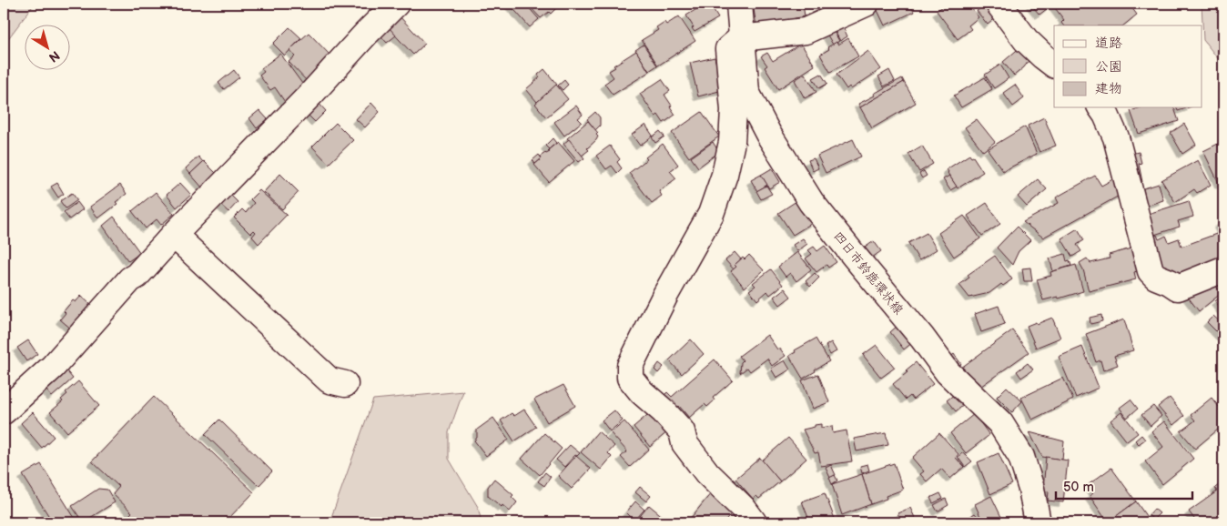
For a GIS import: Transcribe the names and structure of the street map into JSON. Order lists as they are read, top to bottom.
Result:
{
  "streets": {
    "street": ["四日市鈴鹿環状線"]
  },
  "legend": ["道路", "公園", "建物"],
  "scale_bar": "50 m",
  "north": "bottom right"
}
